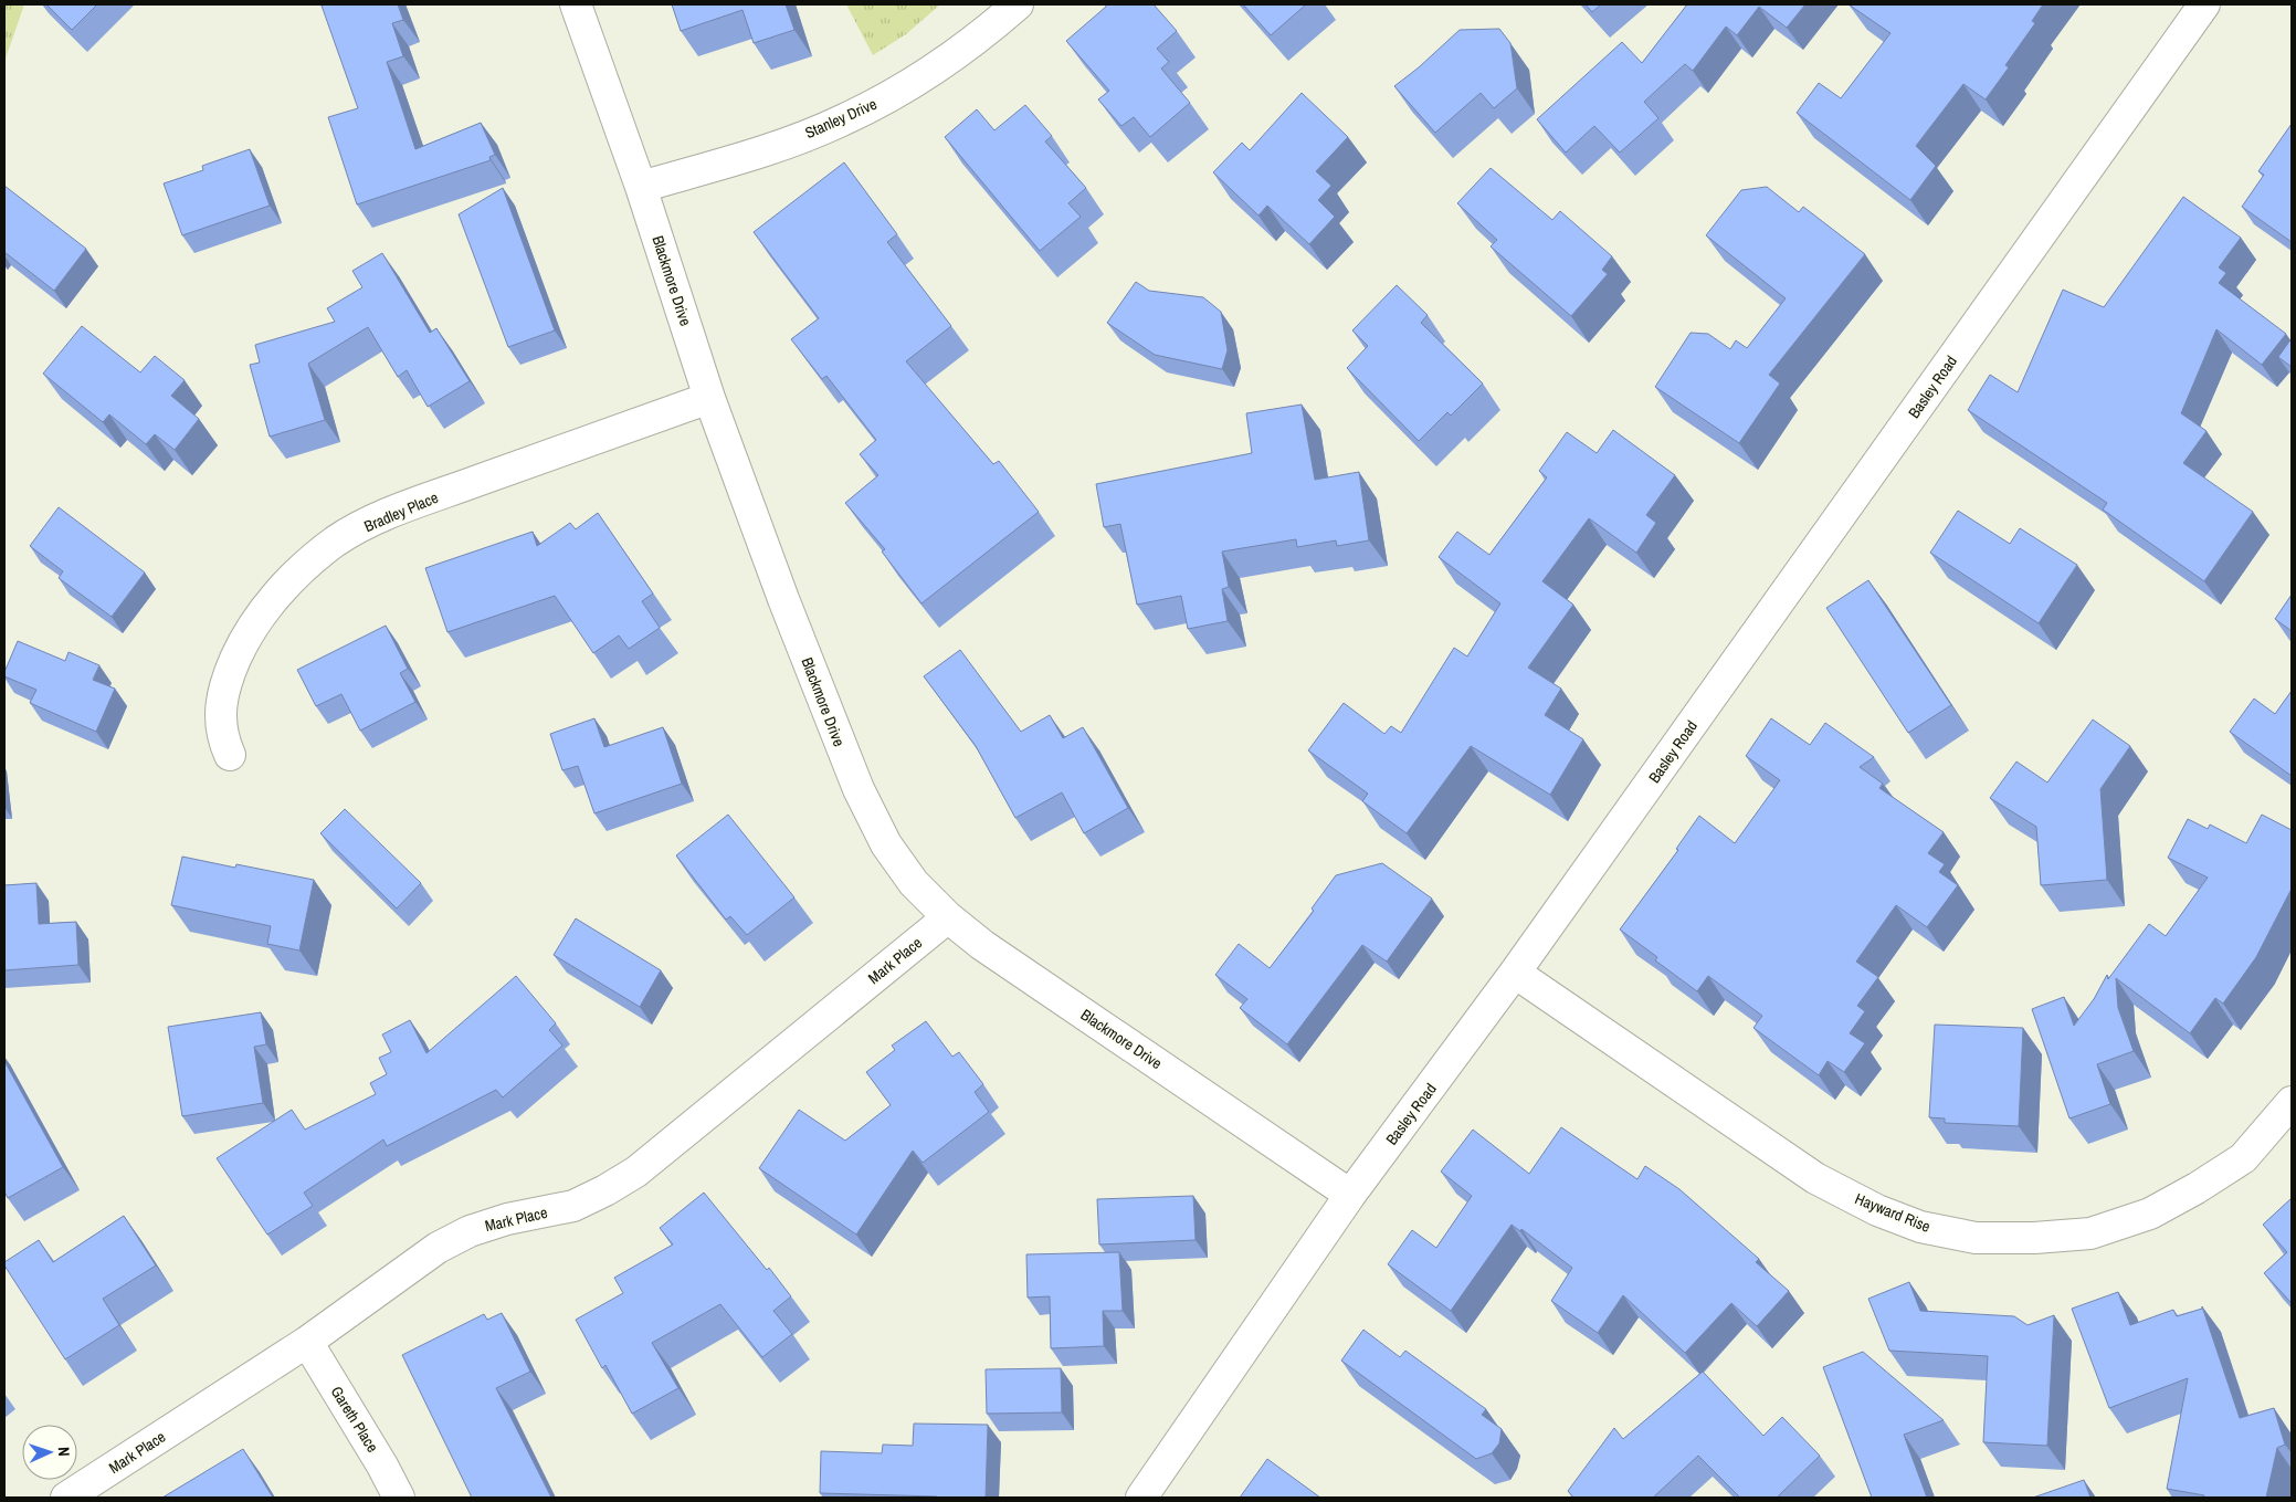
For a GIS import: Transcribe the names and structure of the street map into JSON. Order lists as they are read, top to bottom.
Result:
{
  "streets": {
    "street": [
      "Stanley Drive",
      "Blackmore Drive",
      "Basley Road",
      "Bradley Place",
      "Mark Place",
      "Hayward Rise",
      "Gareth Place"
    ]
  },
  "crossings": [
    ["Stanley Drive", "Blackmore Drive"],
    ["Blackmore Drive", "Basley Road"],
    ["Blackmore Drive", "Bradley Place"],
    ["Blackmore Drive", "Mark Place"],
    ["Basley Road", "Hayward Rise"],
    ["Mark Place", "Gareth Place"]
  ],
  "north": "right"
}
